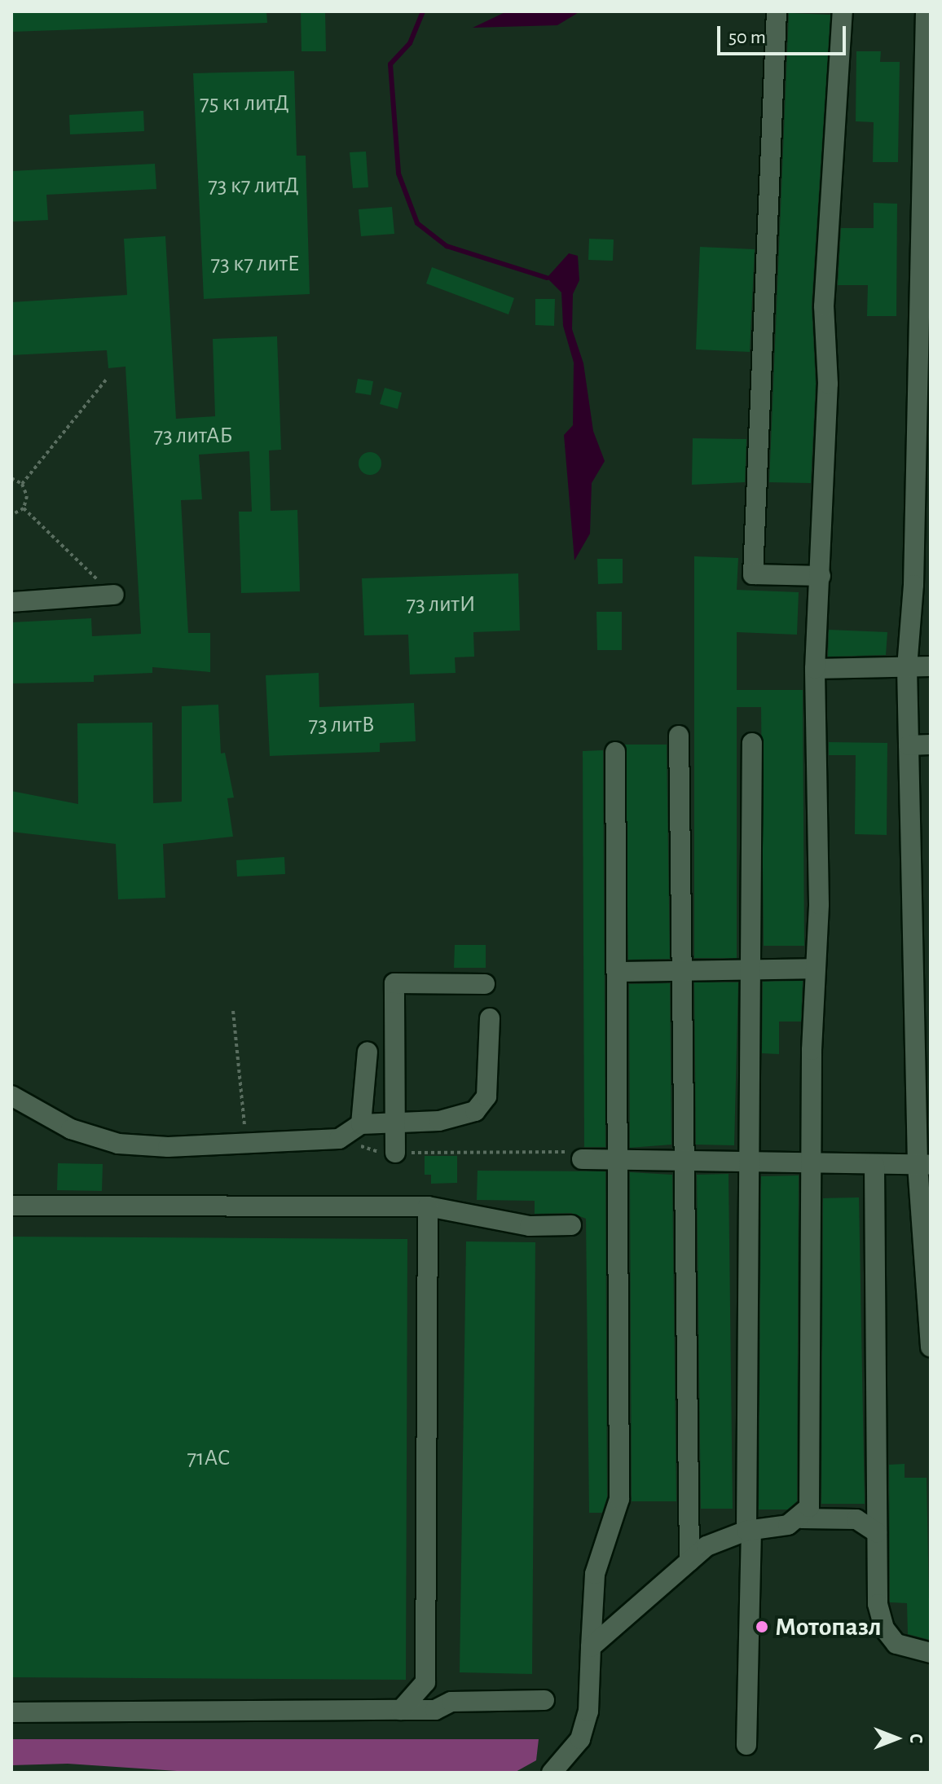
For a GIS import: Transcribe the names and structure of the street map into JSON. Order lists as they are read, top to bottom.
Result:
{
  "places": ["Мотопазл"],
  "house_numbers": [
    "75 к1 литД",
    "73 к7 литД",
    "73 к7 литЕ",
    "73 литАБ",
    "73 литИ",
    "73 литВ",
    "71АС"
  ],
  "scale_bar": "50 m",
  "north": "right"
}
